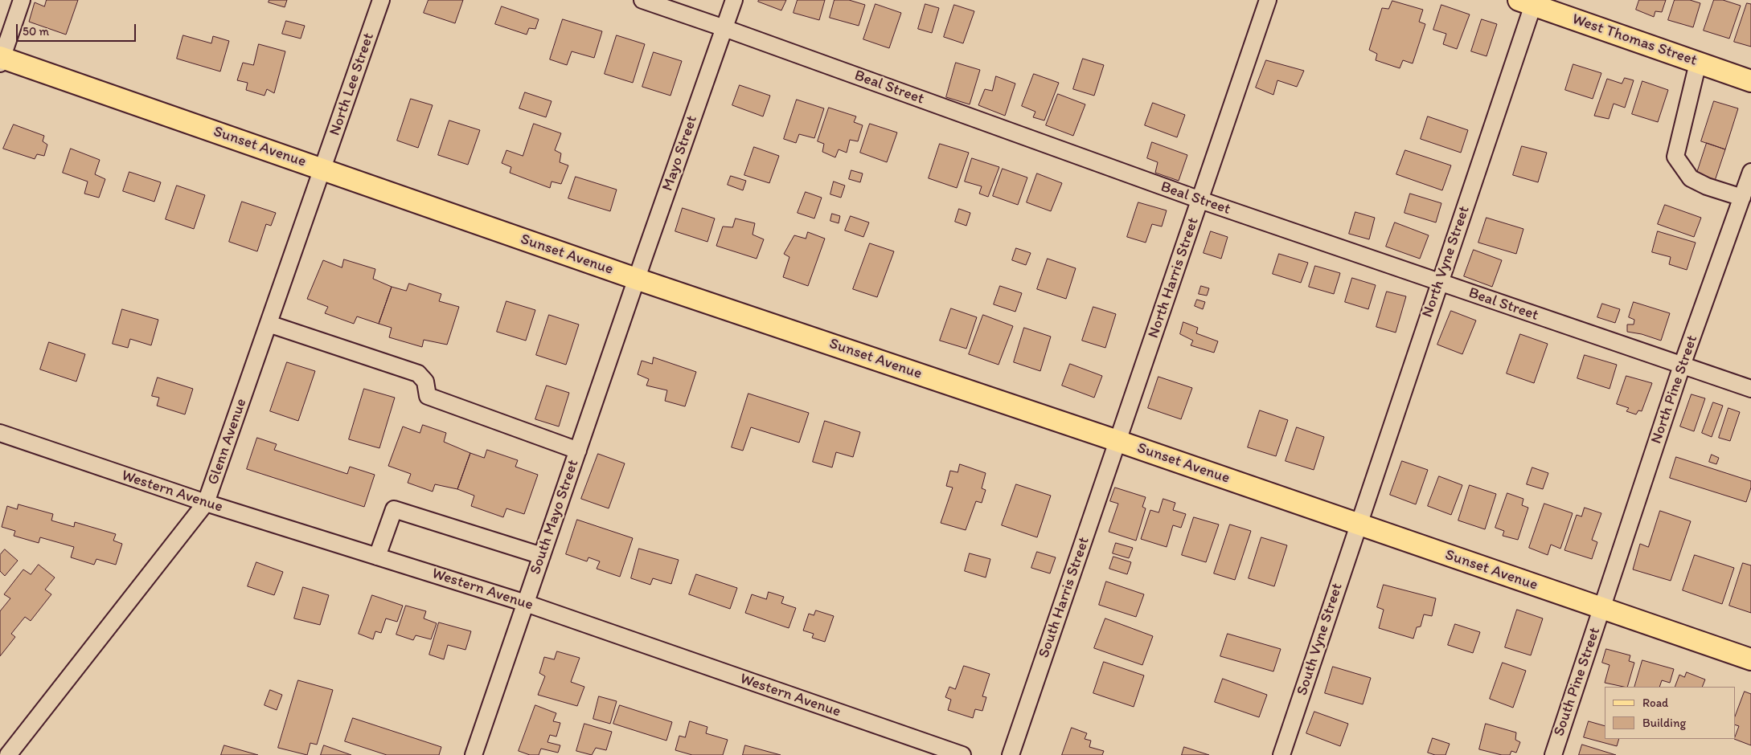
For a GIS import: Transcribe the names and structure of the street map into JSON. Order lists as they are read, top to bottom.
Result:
{
  "streets": {
    "main road": ["West Thomas Street", "Sunset Avenue"],
    "street": [
      "North Lee Street",
      "Beal Street",
      "Mayo Street",
      "North Vyne Street",
      "North Harris Street",
      "North Pine Street",
      "Glenn Avenue",
      "Western Avenue",
      "South Mayo Street",
      "South Harris Street",
      "South Vyne Street",
      "South Pine Street"
    ]
  },
  "crossings": [
    ["West Thomas Street", "North Vyne Street"],
    ["North Lee Street", "Sunset Avenue"],
    ["North Lee Street", "Glenn Avenue"],
    ["Beal Street", "Mayo Street"],
    ["Beal Street", "North Vyne Street"],
    ["Beal Street", "North Harris Street"],
    ["Beal Street", "North Pine Street"],
    ["Sunset Avenue", "Mayo Street"],
    ["Sunset Avenue", "North Vyne Street"],
    ["Sunset Avenue", "North Harris Street"],
    ["Sunset Avenue", "North Pine Street"],
    ["Sunset Avenue", "Glenn Avenue"],
    ["Sunset Avenue", "South Mayo Street"],
    ["Sunset Avenue", "South Harris Street"],
    ["Sunset Avenue", "South Vyne Street"],
    ["Sunset Avenue", "South Pine Street"],
    ["Mayo Street", "South Mayo Street"],
    ["North Vyne Street", "South Vyne Street"],
    ["North Harris Street", "South Harris Street"],
    ["North Pine Street", "South Pine Street"],
    ["Glenn Avenue", "Western Avenue"],
    ["Western Avenue", "South Mayo Street"]
  ],
  "legend": ["Road", "Building"],
  "scale_bar": "50 m"
}
